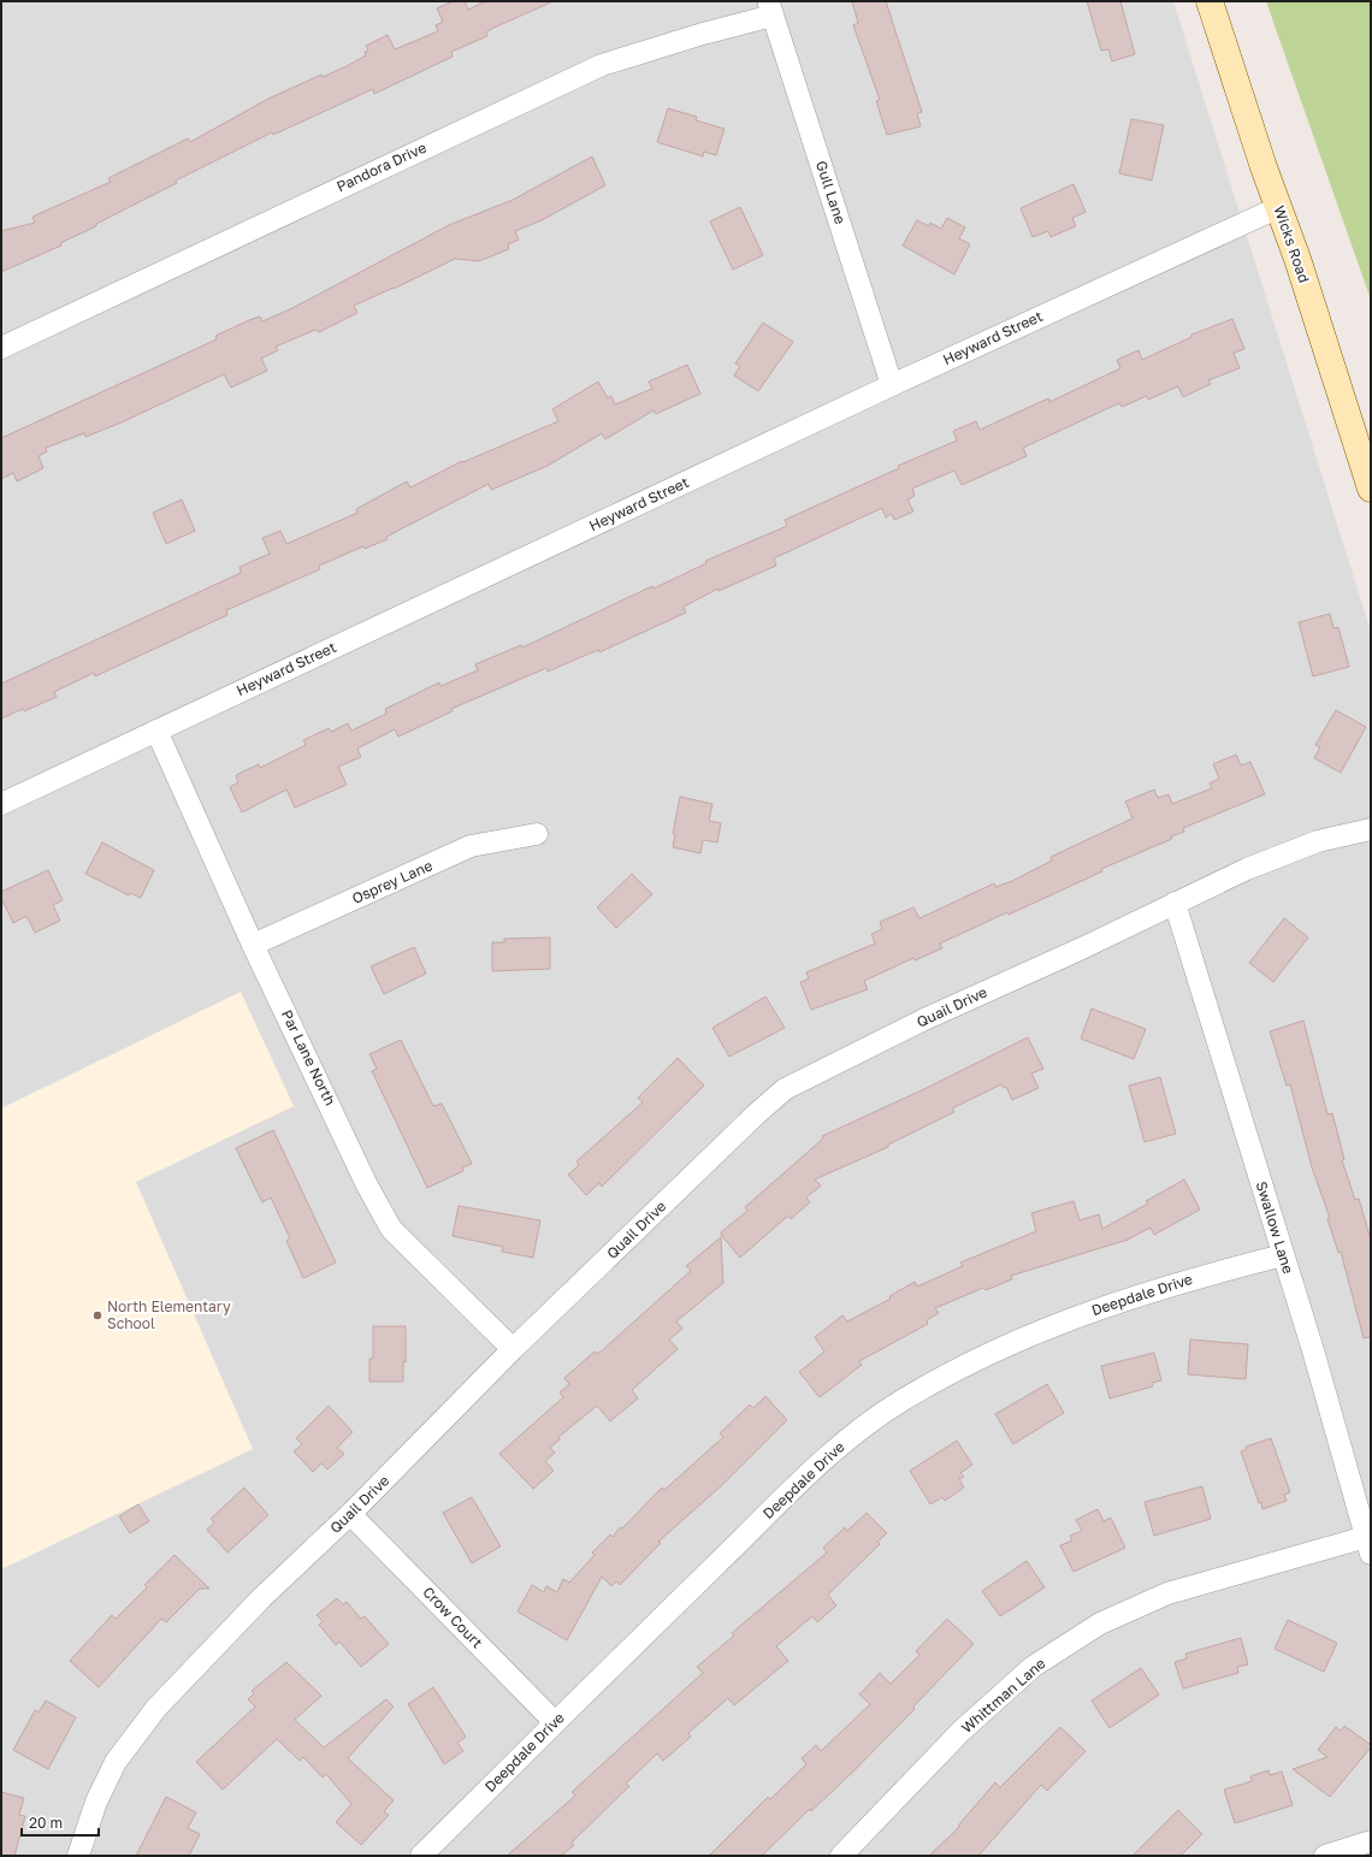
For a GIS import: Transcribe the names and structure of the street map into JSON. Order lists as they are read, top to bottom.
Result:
{
  "streets": {
    "main road": ["Wicks Road"],
    "street": [
      "Pandora Drive",
      "Gull Lane",
      "Heyward Street",
      "Osprey Lane",
      "Quail Drive",
      "Par Lane North",
      "Swallow Lane",
      "Deepdale Drive",
      "Crow Court",
      "Whittman Lane"
    ]
  },
  "crossings": [
    ["Pandora Drive", "Gull Lane"],
    ["Gull Lane", "Heyward Street"],
    ["Wicks Road", "Heyward Street"],
    ["Heyward Street", "Par Lane North"],
    ["Osprey Lane", "Par Lane North"],
    ["Quail Drive", "Par Lane North"],
    ["Quail Drive", "Swallow Lane"],
    ["Quail Drive", "Crow Court"],
    ["Swallow Lane", "Deepdale Drive"],
    ["Swallow Lane", "Whittman Lane"],
    ["Deepdale Drive", "Crow Court"]
  ],
  "places": ["North Elementary School"],
  "scale_bar": "20 m"
}
